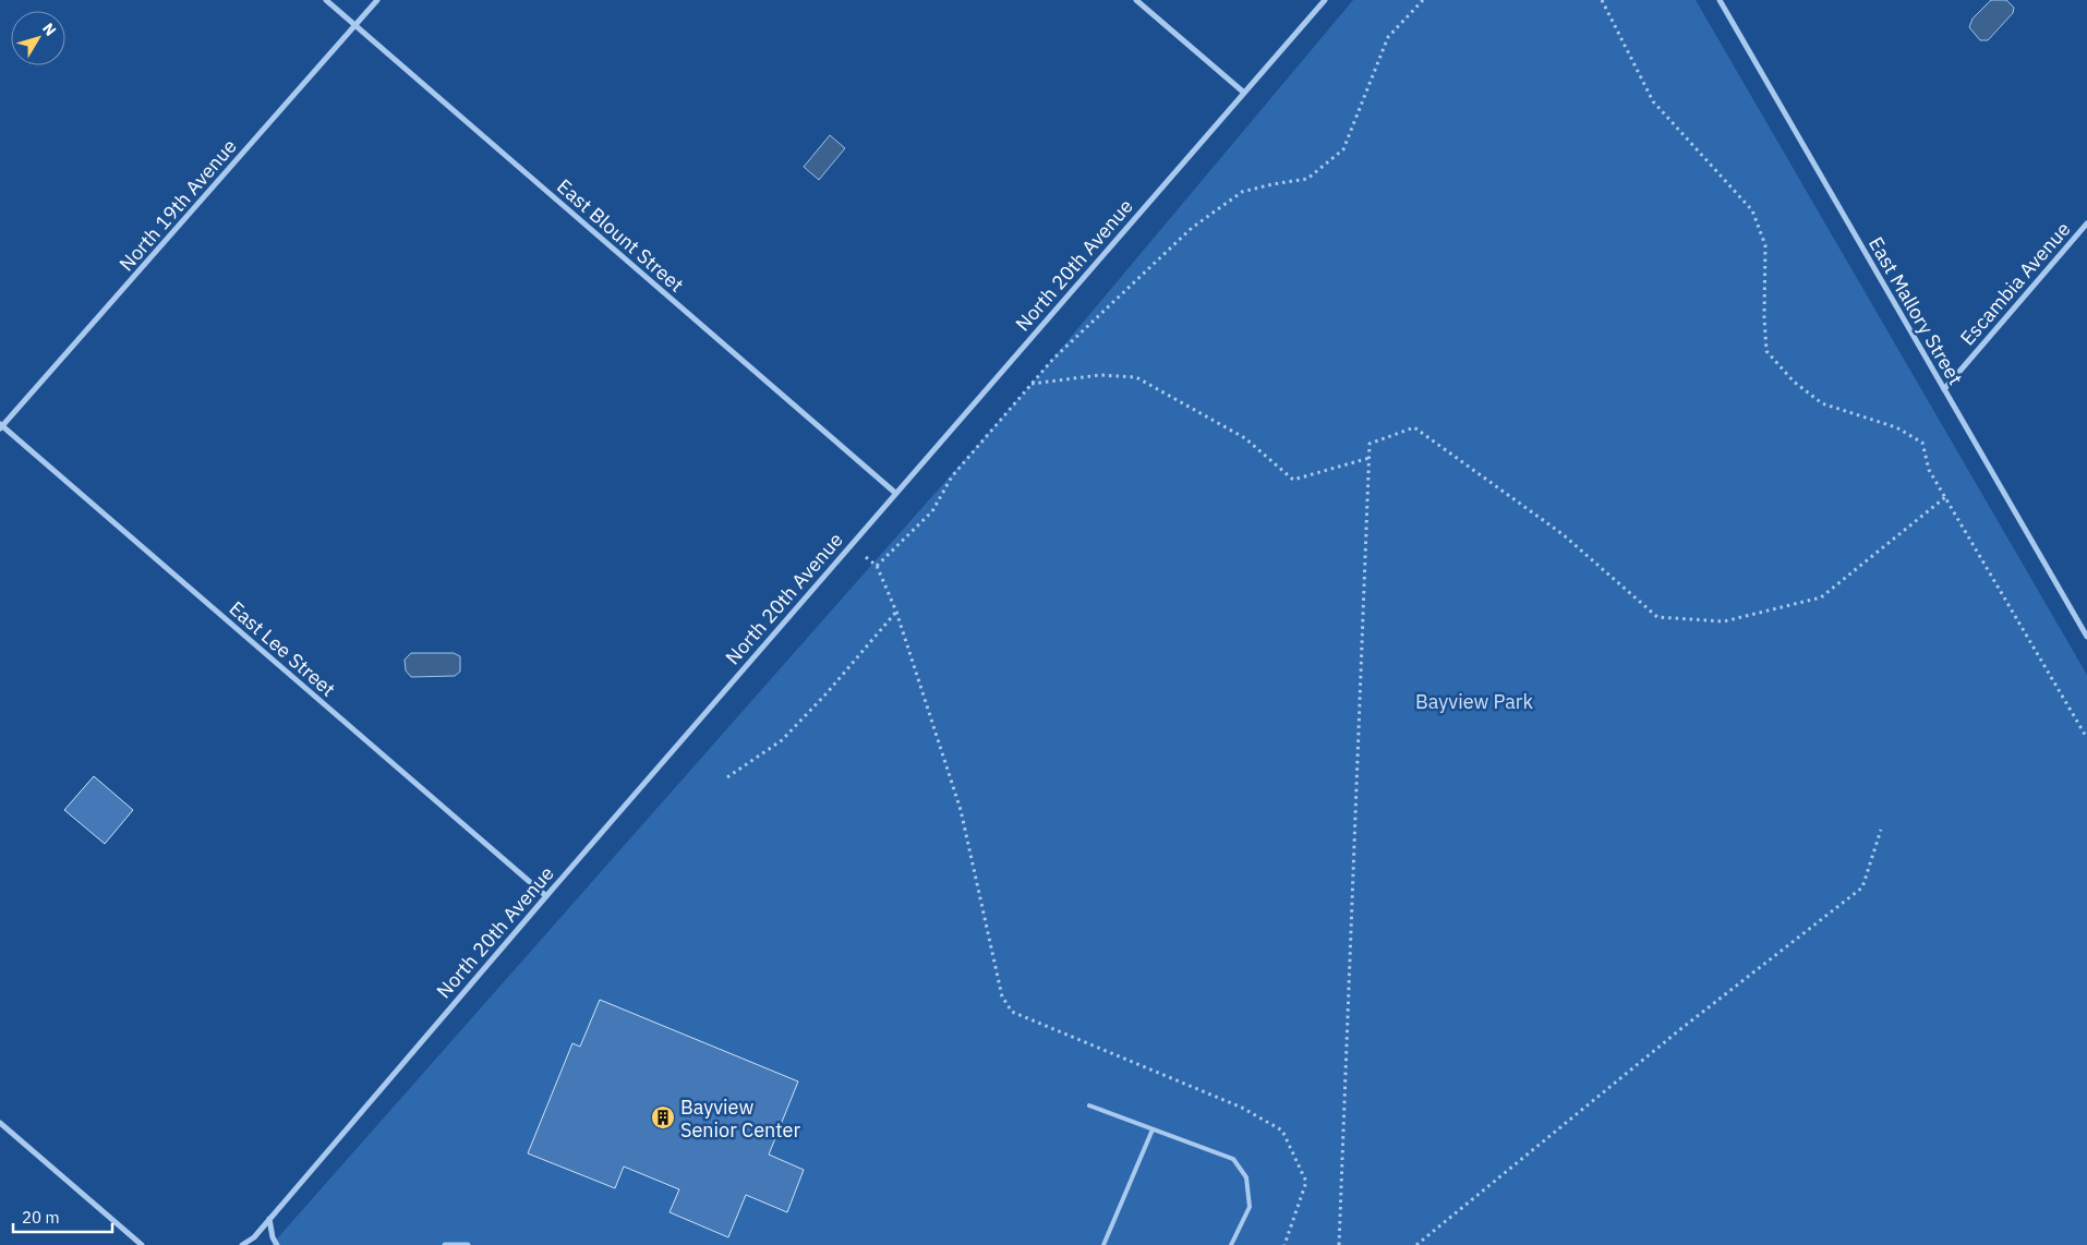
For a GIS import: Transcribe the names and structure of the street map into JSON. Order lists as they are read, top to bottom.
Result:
{
  "streets": {
    "street": [
      "North 19th Avenue",
      "East Blount Street",
      "North 20th Avenue",
      "Escambia Avenue",
      "East Mallory Street",
      "East Lee Street"
    ]
  },
  "crossings": [
    ["North 19th Avenue", "East Blount Street"],
    ["North 19th Avenue", "East Lee Street"],
    ["East Blount Street", "North 20th Avenue"],
    ["North 20th Avenue", "East Lee Street"],
    ["Escambia Avenue", "East Mallory Street"]
  ],
  "parks": ["Bayview Park"],
  "places": {
    "building": ["Bayview Senior Center"]
  },
  "scale_bar": "20 m",
  "north": "top right"
}
